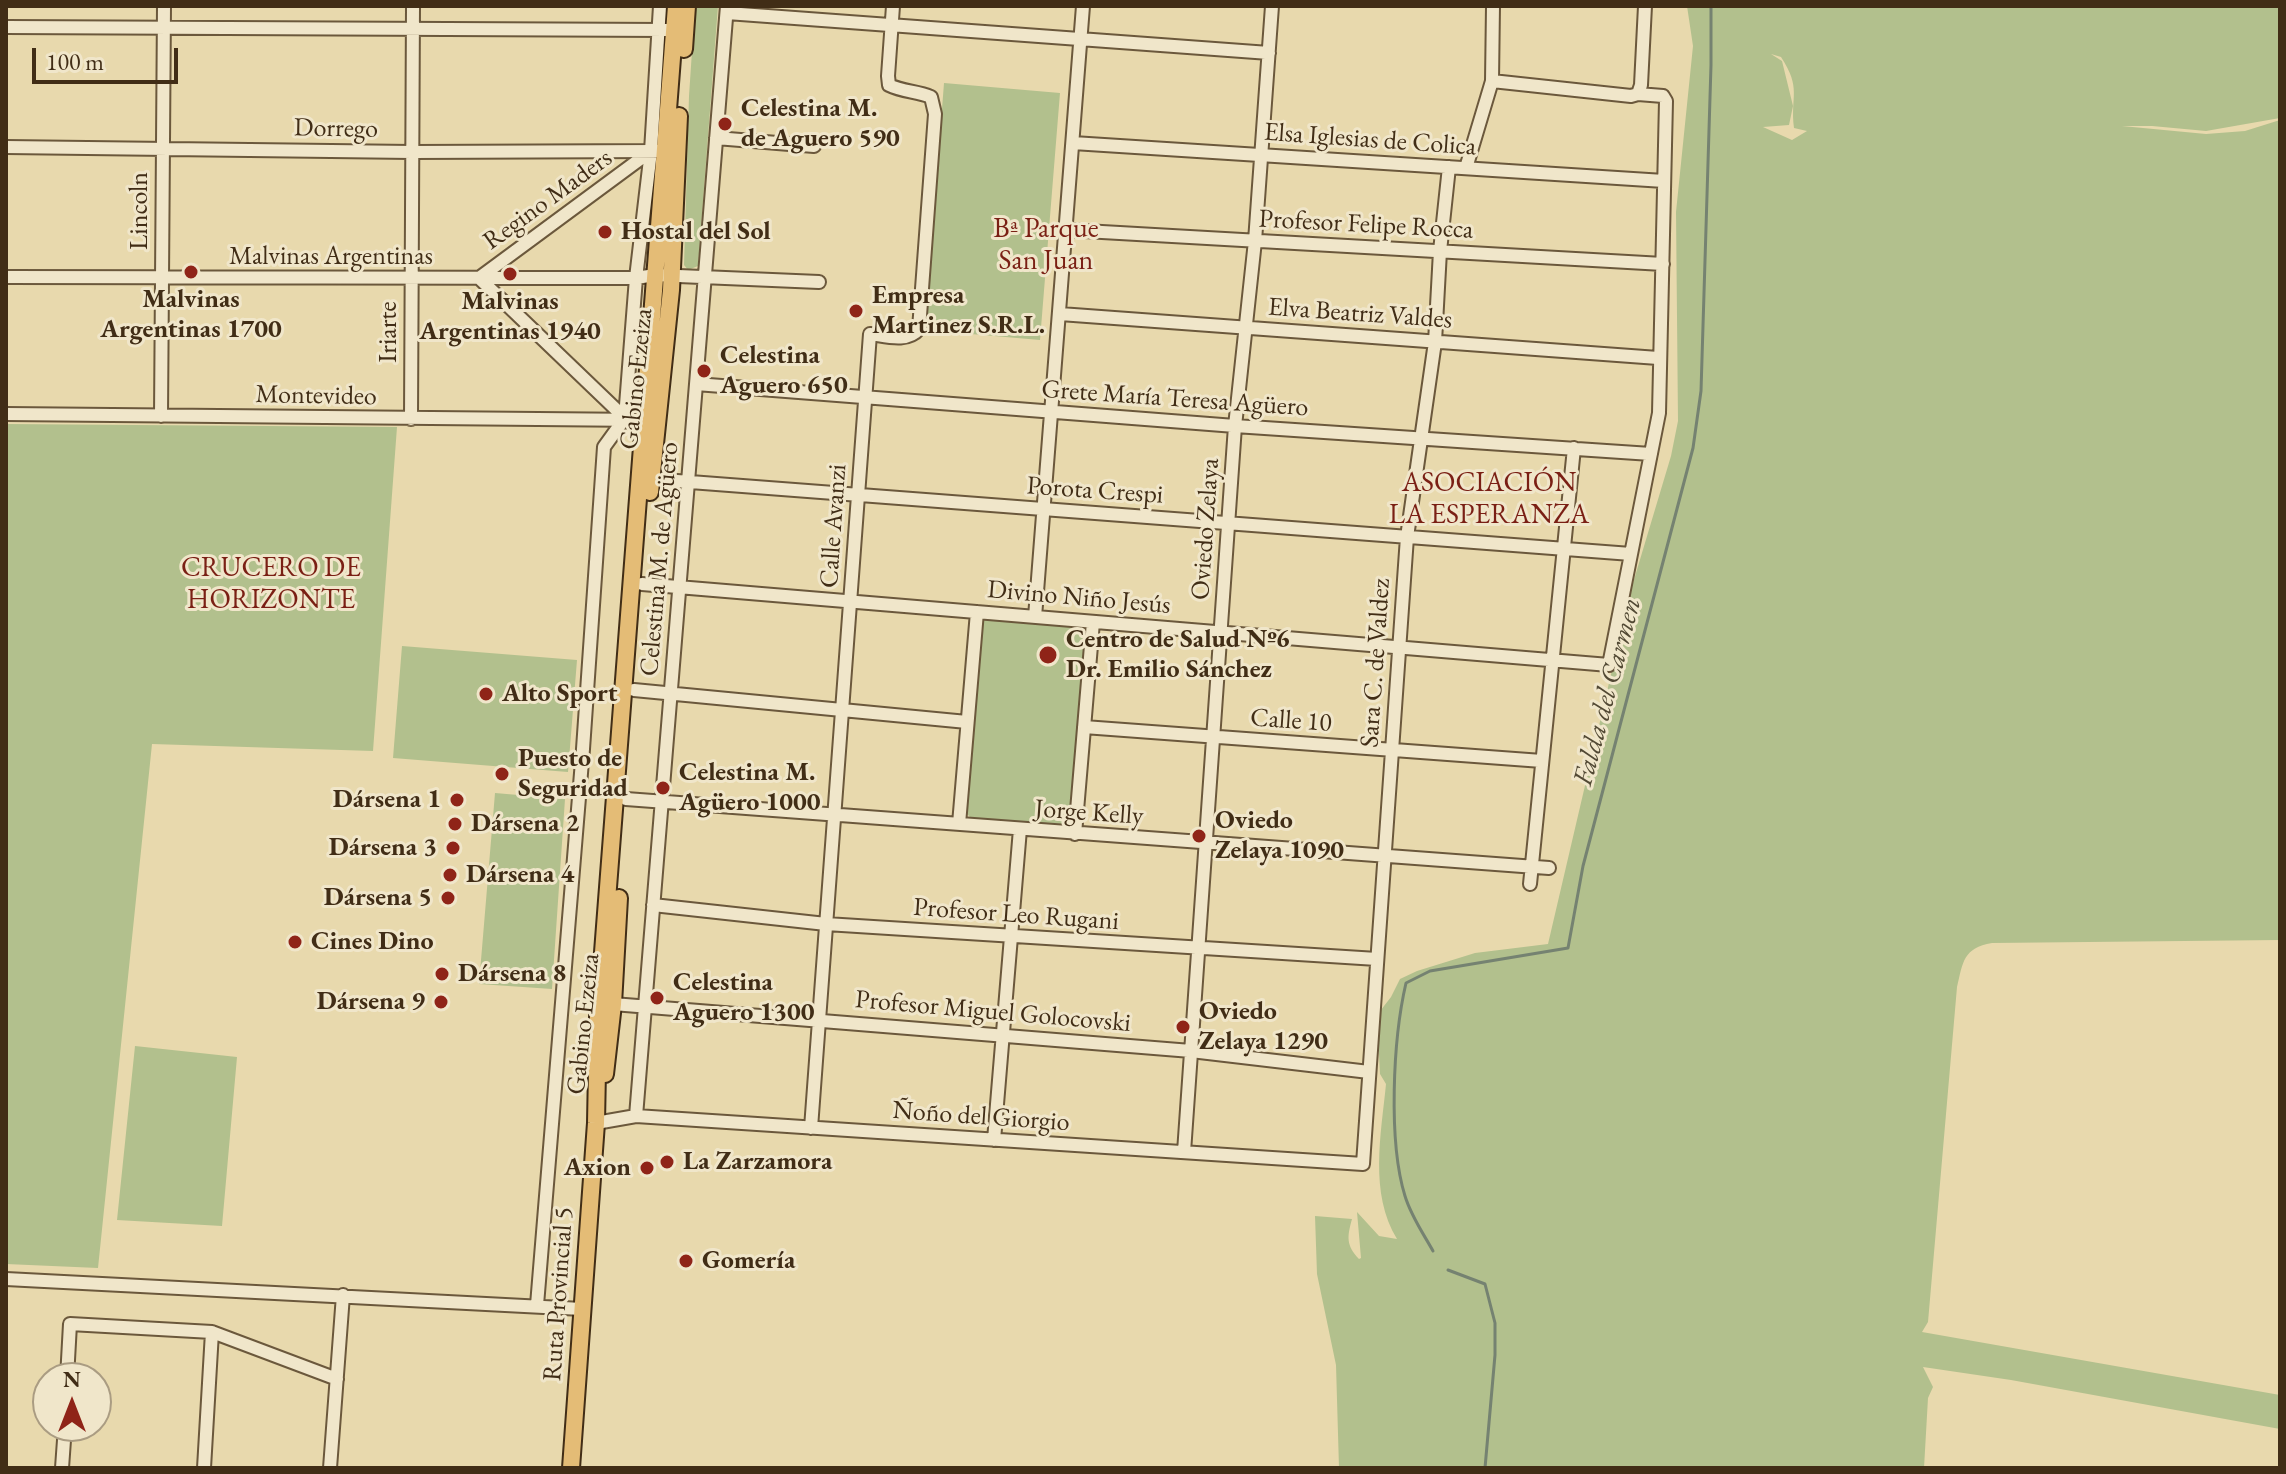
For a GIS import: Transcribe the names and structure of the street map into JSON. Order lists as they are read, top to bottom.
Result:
{
  "streets": {
    "main road": ["Gabino Ezeiza", "Ruta Provincial 5"],
    "street": [
      "Dorrego",
      "Elsa Iglesias de Colica",
      "Regino Maders",
      "Lincoln",
      "Profesor Felipe Rocca",
      "Malvinas Argentinas",
      "Elva Beatriz Valdes",
      "Iriarte",
      "Montevideo",
      "Grete María Teresa Agüero",
      "Porota Crespi",
      "Calle Avanzi",
      "Oviedo Zelaya",
      "Celestina M. de Agüero",
      "Divino Niño Jesús",
      "Sara C. de Valdez",
      "Calle 10",
      "Jorge Kelly",
      "Profesor Leo Rugani",
      "Profesor Miguel Golocovski",
      "Ñoño del Giorgio"
    ]
  },
  "crossings": [
    ["Dorrego", "Regino Maders"],
    ["Dorrego", "Lincoln"],
    ["Dorrego", "Iriarte"],
    ["Dorrego", "Gabino Ezeiza"],
    ["Elsa Iglesias de Colica", "Oviedo Zelaya"],
    ["Elsa Iglesias de Colica", "Sara C. de Valdez"],
    ["Regino Maders", "Malvinas Argentinas"],
    ["Regino Maders", "Gabino Ezeiza"],
    ["Regino Maders", "Montevideo"],
    ["Lincoln", "Malvinas Argentinas"],
    ["Lincoln", "Montevideo"],
    ["Profesor Felipe Rocca", "Oviedo Zelaya"],
    ["Profesor Felipe Rocca", "Sara C. de Valdez"],
    ["Malvinas Argentinas", "Iriarte"],
    ["Malvinas Argentinas", "Gabino Ezeiza"],
    ["Malvinas Argentinas", "Celestina M. de Agüero"],
    ["Elva Beatriz Valdes", "Oviedo Zelaya"],
    ["Elva Beatriz Valdes", "Sara C. de Valdez"],
    ["Iriarte", "Montevideo"],
    ["Gabino Ezeiza", "Montevideo"],
    ["Gabino Ezeiza", "Porota Crespi"],
    ["Gabino Ezeiza", "Divino Niño Jesús"],
    ["Gabino Ezeiza", "Jorge Kelly"],
    ["Gabino Ezeiza", "Profesor Miguel Golocovski"],
    ["Gabino Ezeiza", "Ñoño del Giorgio"],
    ["Gabino Ezeiza", "Ruta Provincial 5"],
    ["Grete María Teresa Agüero", "Calle Avanzi"],
    ["Grete María Teresa Agüero", "Oviedo Zelaya"],
    ["Grete María Teresa Agüero", "Celestina M. de Agüero"],
    ["Grete María Teresa Agüero", "Sara C. de Valdez"],
    ["Porota Crespi", "Calle Avanzi"],
    ["Porota Crespi", "Oviedo Zelaya"],
    ["Porota Crespi", "Celestina M. de Agüero"],
    ["Porota Crespi", "Divino Niño Jesús"],
    ["Porota Crespi", "Sara C. de Valdez"],
    ["Calle Avanzi", "Divino Niño Jesús"],
    ["Calle Avanzi", "Jorge Kelly"],
    ["Calle Avanzi", "Profesor Leo Rugani"],
    ["Calle Avanzi", "Profesor Miguel Golocovski"],
    ["Calle Avanzi", "Ñoño del Giorgio"],
    ["Oviedo Zelaya", "Divino Niño Jesús"],
    ["Oviedo Zelaya", "Calle 10"],
    ["Oviedo Zelaya", "Jorge Kelly"],
    ["Oviedo Zelaya", "Profesor Leo Rugani"],
    ["Oviedo Zelaya", "Profesor Miguel Golocovski"],
    ["Oviedo Zelaya", "Ñoño del Giorgio"],
    ["Celestina M. de Agüero", "Divino Niño Jesús"],
    ["Celestina M. de Agüero", "Jorge Kelly"],
    ["Celestina M. de Agüero", "Profesor Leo Rugani"],
    ["Celestina M. de Agüero", "Profesor Miguel Golocovski"],
    ["Celestina M. de Agüero", "Ñoño del Giorgio"],
    ["Divino Niño Jesús", "Sara C. de Valdez"],
    ["Sara C. de Valdez", "Calle 10"],
    ["Sara C. de Valdez", "Jorge Kelly"],
    ["Sara C. de Valdez", "Profesor Leo Rugani"],
    ["Sara C. de Valdez", "Profesor Miguel Golocovski"],
    ["Sara C. de Valdez", "Ñoño del Giorgio"],
    ["Ñoño del Giorgio", "Ruta Provincial 5"]
  ],
  "districts": ["Bª Parque San Juan", "ASOCIACIÓN LA ESPERANZA", "CRUCERO DE HORIZONTE"],
  "water": ["Falda del Carmen"],
  "places": [
    "Celestina M. de Aguero 590",
    "Hostal del Sol",
    "Malvinas Argentinas 1700",
    "Malvinas Argentinas 1940",
    "Empresa Martinez S.R.L.",
    "Celestina Aguero 650",
    "Centro de Salud Nº6 Dr. Emilio Sánchez",
    "Alto Sport",
    "Puesto de Seguridad",
    "Celestina M. Agüero 1000",
    "Dársena 1",
    "Dársena 2",
    "Oviedo Zelaya 1090",
    "Dársena 3",
    "Dársena 4",
    "Dársena 5",
    "Cines Dino",
    "Dársena 8",
    "Celestina Aguero 1300",
    "Dársena 9",
    "Oviedo Zelaya 1290",
    "La Zarzamora",
    "Axion",
    "Gomería"
  ],
  "scale_bar": "100 m",
  "north": "top"
}
